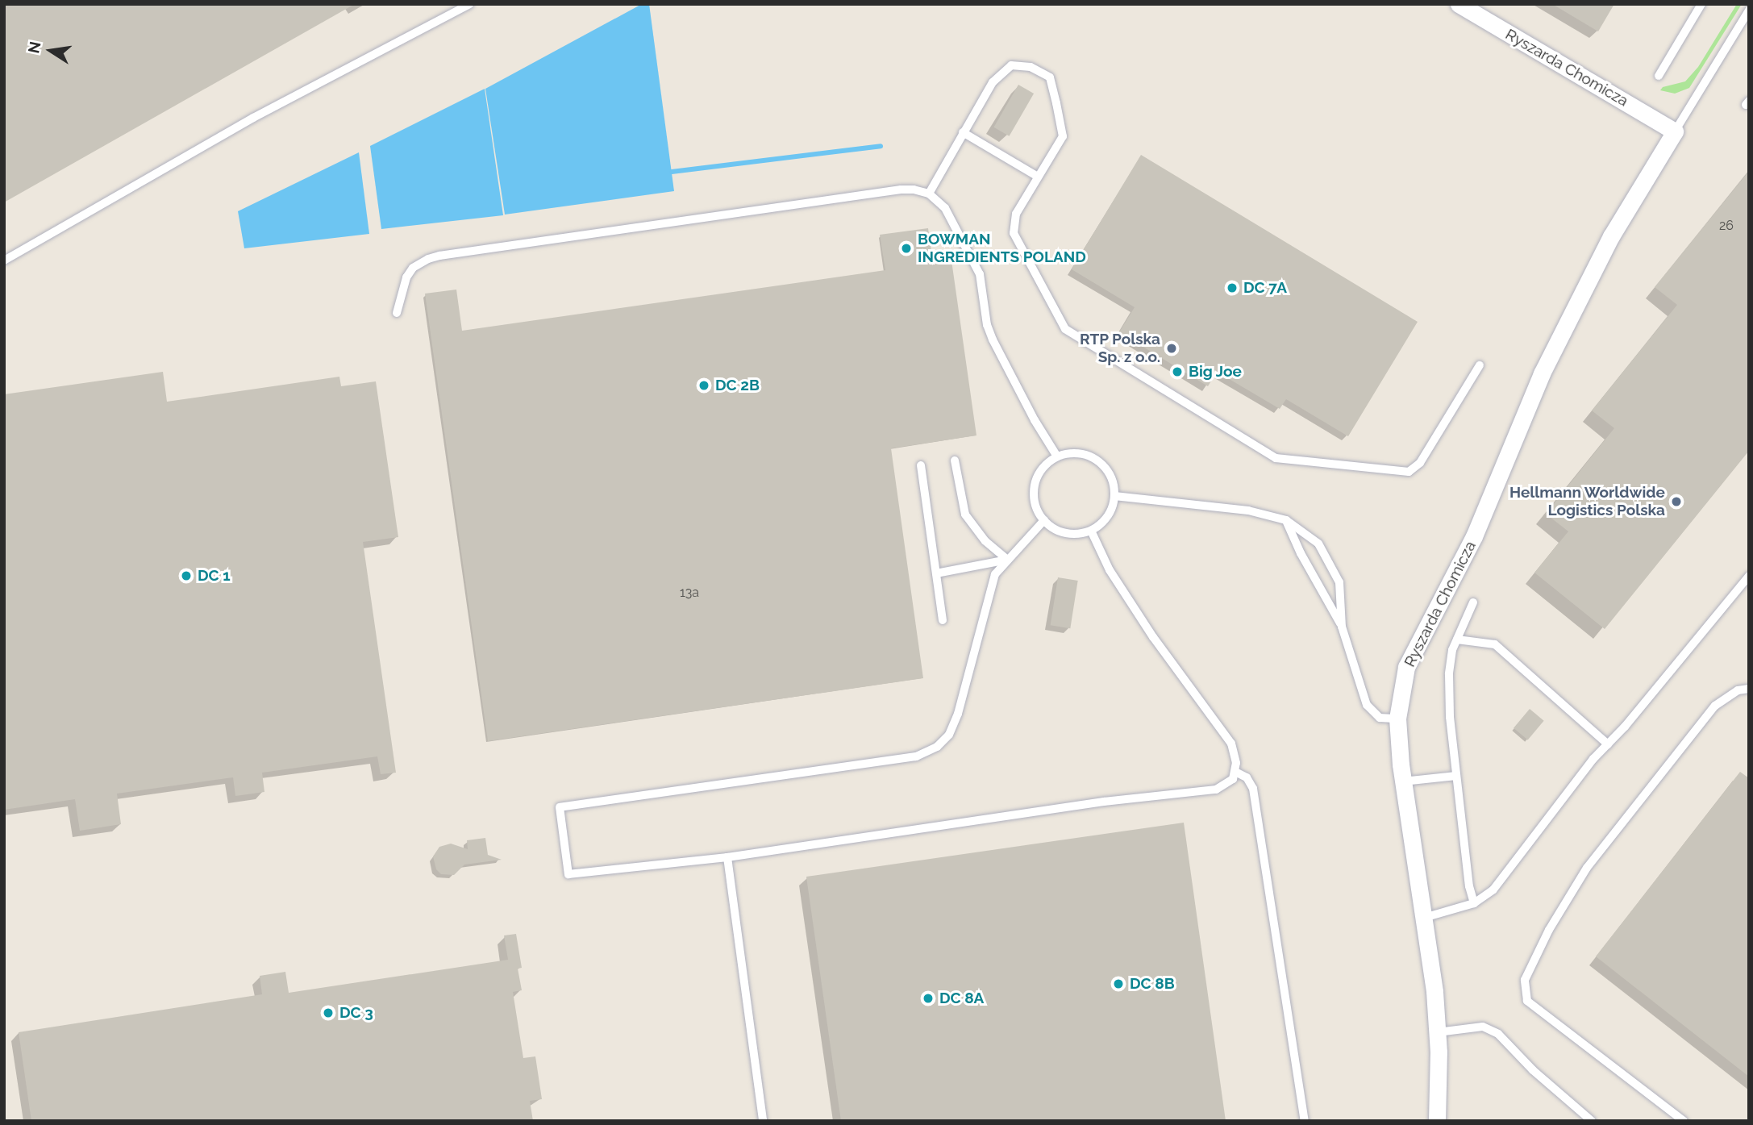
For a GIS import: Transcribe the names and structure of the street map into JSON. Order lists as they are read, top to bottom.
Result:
{
  "streets": {
    "street": ["Ryszarda Chomicza"]
  },
  "places": [
    "BOWMAN INGREDIENTS POLAND",
    "DC 7A",
    "RTP Polska Sp. z o.o.",
    "Big Joe",
    "DC 2B",
    "Hellmann Worldwide Logistics Polska",
    "DC 1",
    "DC 8B",
    "DC 8A",
    "DC 3"
  ],
  "house_numbers": ["26", "13a"],
  "north": "left"
}
